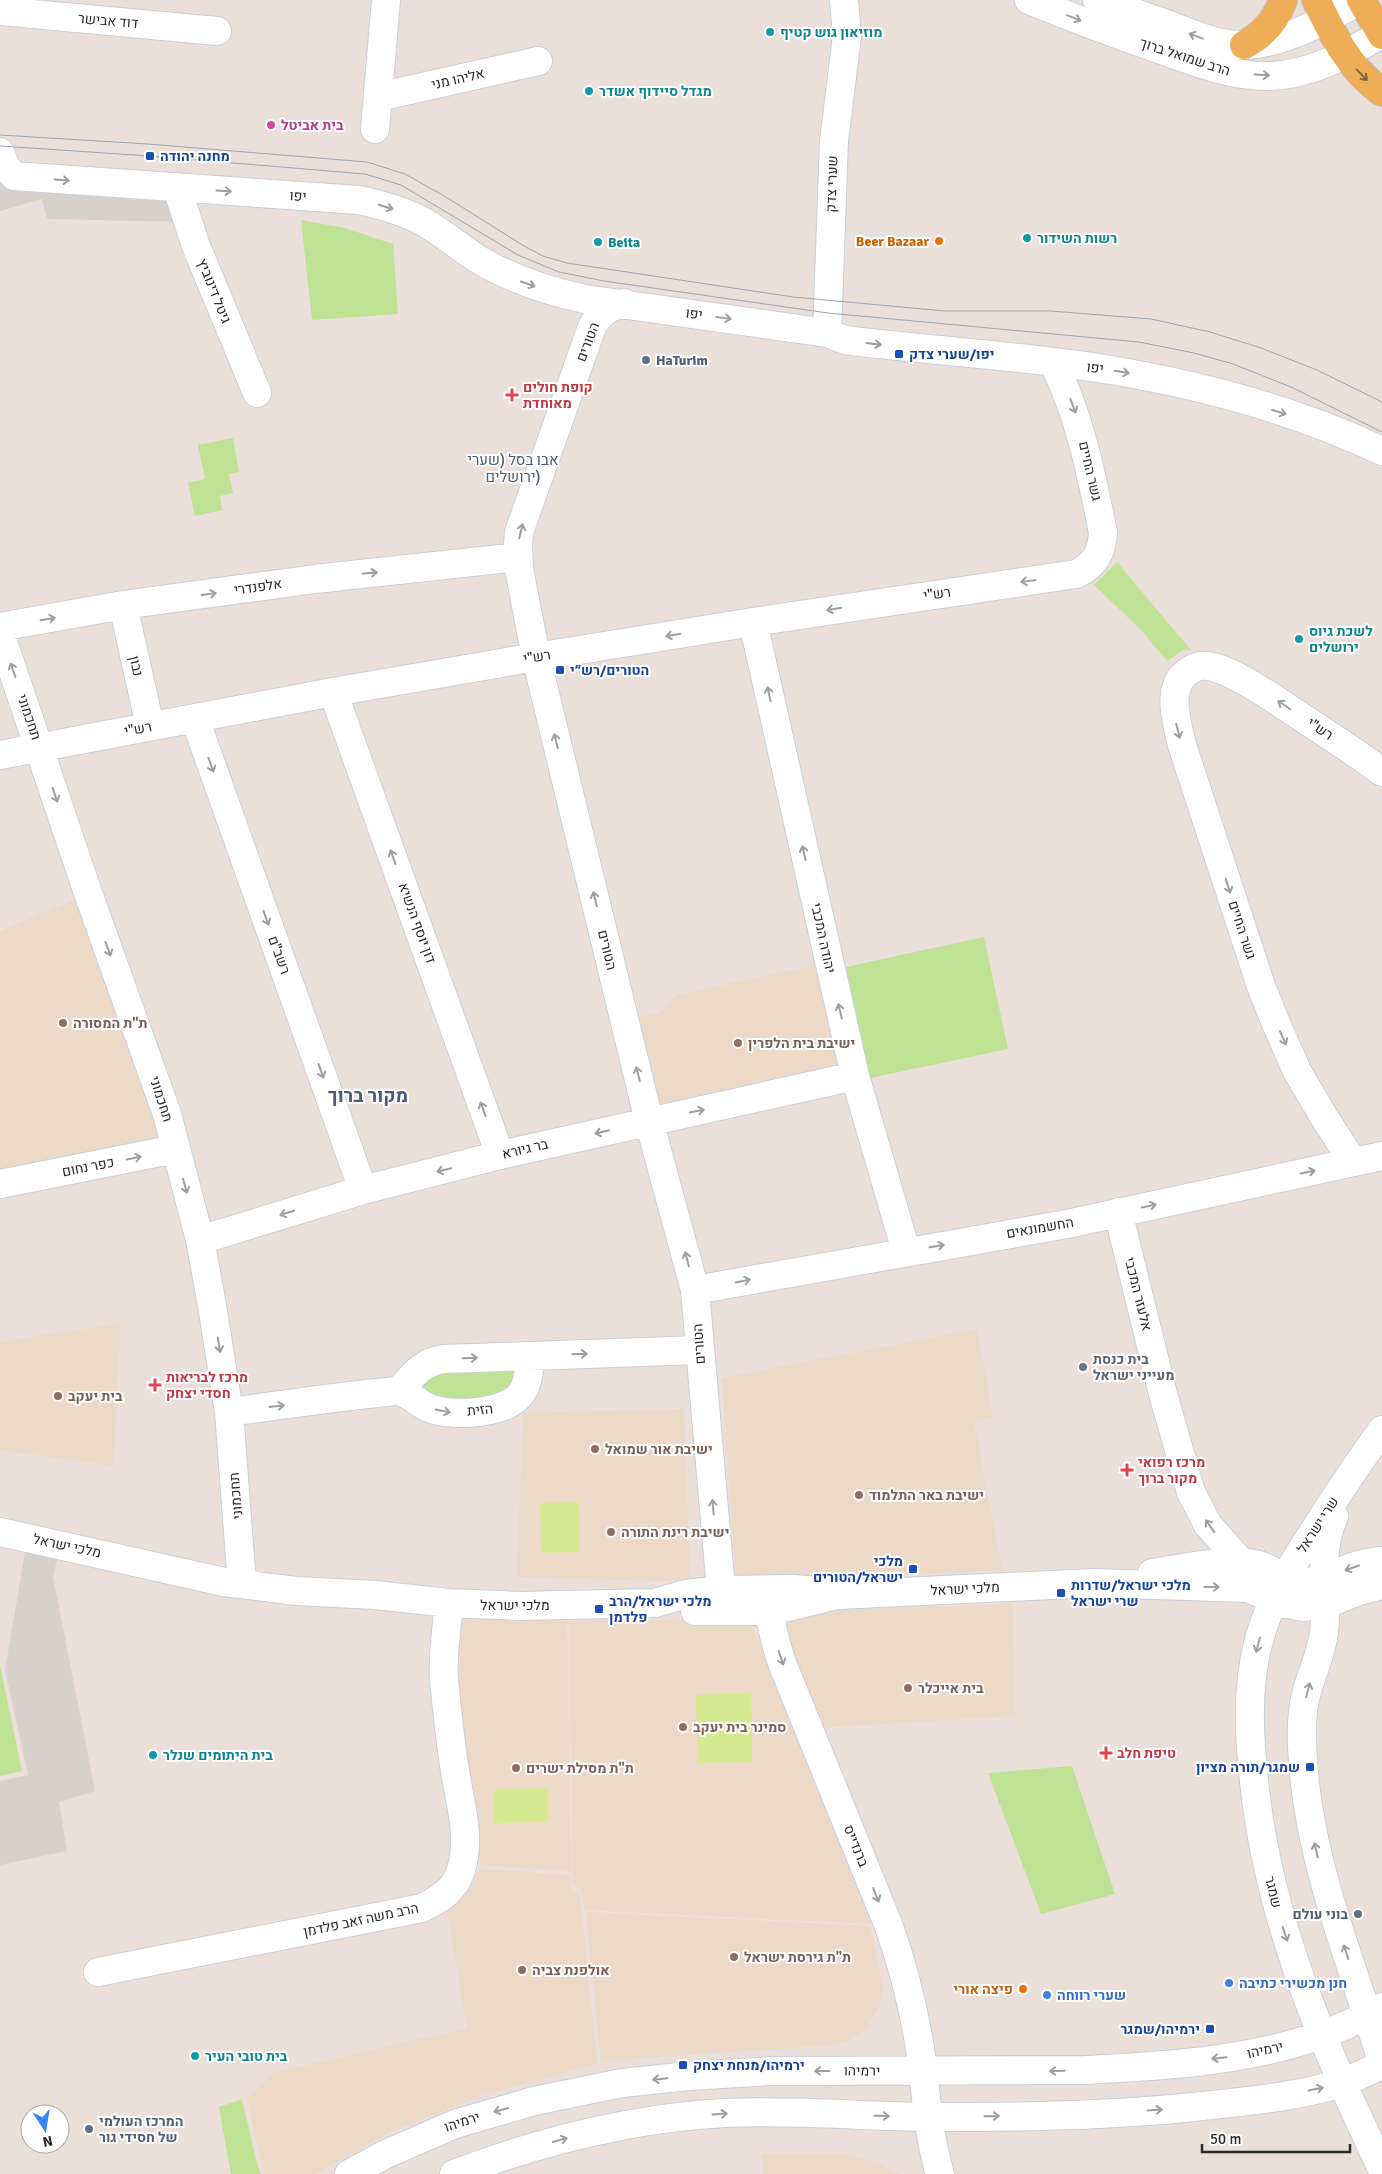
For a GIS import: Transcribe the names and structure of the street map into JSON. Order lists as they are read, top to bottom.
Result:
{
  "streets": {
    "street": [
      "דוד אבישר",
      "הרב שמואל ברוך",
      "אליהו מני",
      "שערי צדק",
      "יפו",
      "גיטל דינוביץ",
      "הטורים",
      "גשר החיים",
      "אלפנדרי",
      "רש\"י",
      "נבון",
      "תחכמוני",
      "דון יוסף הנשיא",
      "יהודה המכבי",
      "רשב\"ם",
      "בר גיורא",
      "כפר נחום",
      "החשמונאים",
      "אלעזר המכבי",
      "הזית",
      "שרי ישראל",
      "מלכי ישראל",
      "ברנדייס",
      "שמגר",
      "הרב משה זאב פלדמן",
      "ירמיהו"
    ]
  },
  "crossings": [
    ["שערי צדק", "יפו"],
    ["יפו", "גיטל דינוביץ"],
    ["יפו", "הטורים"],
    ["יפו", "גשר החיים"],
    ["הטורים", "אלפנדרי"],
    ["הטורים", "רש\"י"],
    ["הטורים", "בר גיורא"],
    ["הטורים", "החשמונאים"],
    ["הטורים", "מלכי ישראל"],
    ["גשר החיים", "רש\"י"],
    ["גשר החיים", "החשמונאים"],
    ["אלפנדרי", "נבון"],
    ["רש\"י", "נבון"],
    ["רש\"י", "תחכמוני"],
    ["רש\"י", "דון יוסף הנשיא"],
    ["רש\"י", "יהודה המכבי"],
    ["רש\"י", "רשב\"ם"],
    ["תחכמוני", "בר גיורא"],
    ["תחכמוני", "כפר נחום"],
    ["תחכמוני", "מלכי ישראל"],
    ["דון יוסף הנשיא", "בר גיורא"],
    ["יהודה המכבי", "בר גיורא"],
    ["יהודה המכבי", "החשמונאים"],
    ["רשב\"ם", "בר גיורא"],
    ["החשמונאים", "אלעזר המכבי"],
    ["אלעזר המכבי", "מלכי ישראל"],
    ["שרי ישראל", "מלכי ישראל"],
    ["שרי ישראל", "שמגר"],
    ["מלכי ישראל", "ברנדייס"],
    ["מלכי ישראל", "שמגר"],
    ["מלכי ישראל", "הרב משה זאב פלדמן"],
    ["ברנדייס", "ירמיהו"],
    ["שמגר", "ירמיהו"]
  ],
  "one_way": [
    "יפו",
    "הטורים",
    "גשר החיים",
    "אלפנדרי",
    "רש\"י",
    "דון יוסף הנשיא",
    "יהודה המכבי",
    "רשב\"ם",
    "כפר נחום",
    "החשמונאים",
    "אלעזר המכבי",
    "ברנדייס"
  ],
  "districts": ["אבו בסל (שערי ירושלים)", "מקור ברוך"],
  "places": {
    "other": [
      "מוזיאון גוש קטיף",
      "מגדל סיידוף אשדר",
      "בית אביטל",
      "רשות השידור",
      "Beer Bazaar",
      "Beita",
      "HaTurim",
      "לשכת גיוס ירושלים",
      "ת\"ת המסורה",
      "ישיבת בית הלפרין",
      "בית כנסת מעייני ישראל",
      "בית יעקב",
      "ישיבת אור שמואל",
      "ישיבת באר התלמוד",
      "ישיבת רינת התורה",
      "בית אייכלר",
      "סמינר בית יעקב",
      "בית היתומים שנלר",
      "ת\"ת מסילת ישרים",
      "בוני עולם",
      "ת\"ת גירסת ישראל",
      "אולפנת צביה",
      "חנן מכשירי כתיבה",
      "פיצה אורי",
      "שערי רווחה",
      "בית טובי העיר",
      "המרכז העולמי של חסידי גור"
    ],
    "transit": [
      "מחנה יהודה",
      "יפו/שערי צדק",
      "הטורים/רש״י",
      "מלכי ישראל/הטורים",
      "מלכי ישראל/שדרות שרי ישראל",
      "מלכי ישראל/הרב פלדמן",
      "שמגר/תורה מציון",
      "ירמיהו/שמגר",
      "ירמיהו/מנחת יצחק"
    ],
    "health": [
      "קופת חולים מאוחדת",
      "מרכז לבריאות חסדי יצחק",
      "מרכז רפואי מקור ברוך",
      "טיפת חלב"
    ]
  },
  "scale_bar": "50 m",
  "north": "bottom"
}
